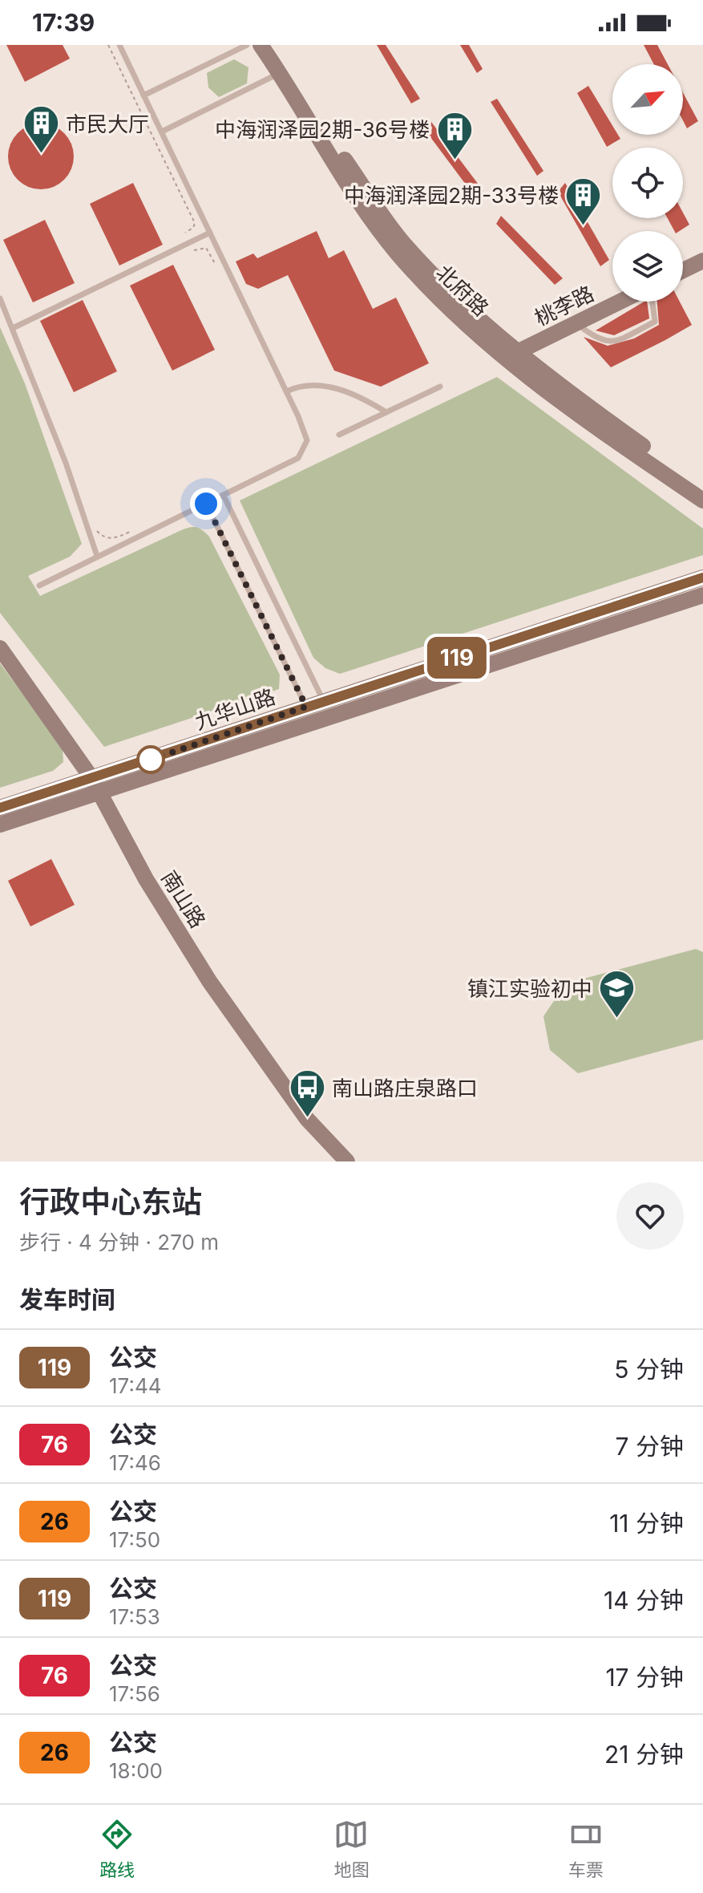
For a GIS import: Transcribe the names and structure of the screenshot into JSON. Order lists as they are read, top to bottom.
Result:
{
  "streets": {
    "main road": [
      "北府路",
      "桃李路",
      "九华山路",
      "南山路"
    ]
  },
  "crossings": [
    ["北府路", "桃李路"],
    ["九华山路", "南山路"]
  ],
  "places": {
    "building": ["市民大厅", "中海润泽园2期-36号楼", "中海润泽园2期-33号楼"],
    "school or university": ["镇江实验初中"],
    "bus stop": ["南山路庄泉路口"]
  },
  "lines": ["bus line 119"],
  "north": "top right",
  "page": {
    "status": "17:39",
    "on_map": "119",
    "heading": [
      ["行政中心东站", "步行 · 4 分钟 · 270 m"],
      "发车时间"
    ],
    "list": [
      {
        "mark": "119",
        "name": "公交",
        "note": "17:44",
        "value": "5 分钟"
      },
      {
        "mark": "76",
        "name": "公交",
        "note": "17:46",
        "value": "7 分钟"
      },
      {
        "mark": "26",
        "name": "公交",
        "note": "17:50",
        "value": "11 分钟"
      },
      {
        "mark": "119",
        "name": "公交",
        "note": "17:53",
        "value": "14 分钟"
      },
      {
        "mark": "76",
        "name": "公交",
        "note": "17:56",
        "value": "17 分钟"
      },
      {
        "mark": "26",
        "name": "公交",
        "note": "18:00",
        "value": "21 分钟"
      }
    ],
    "tabs": ["路线", "地图", "车票"]
  }
}
